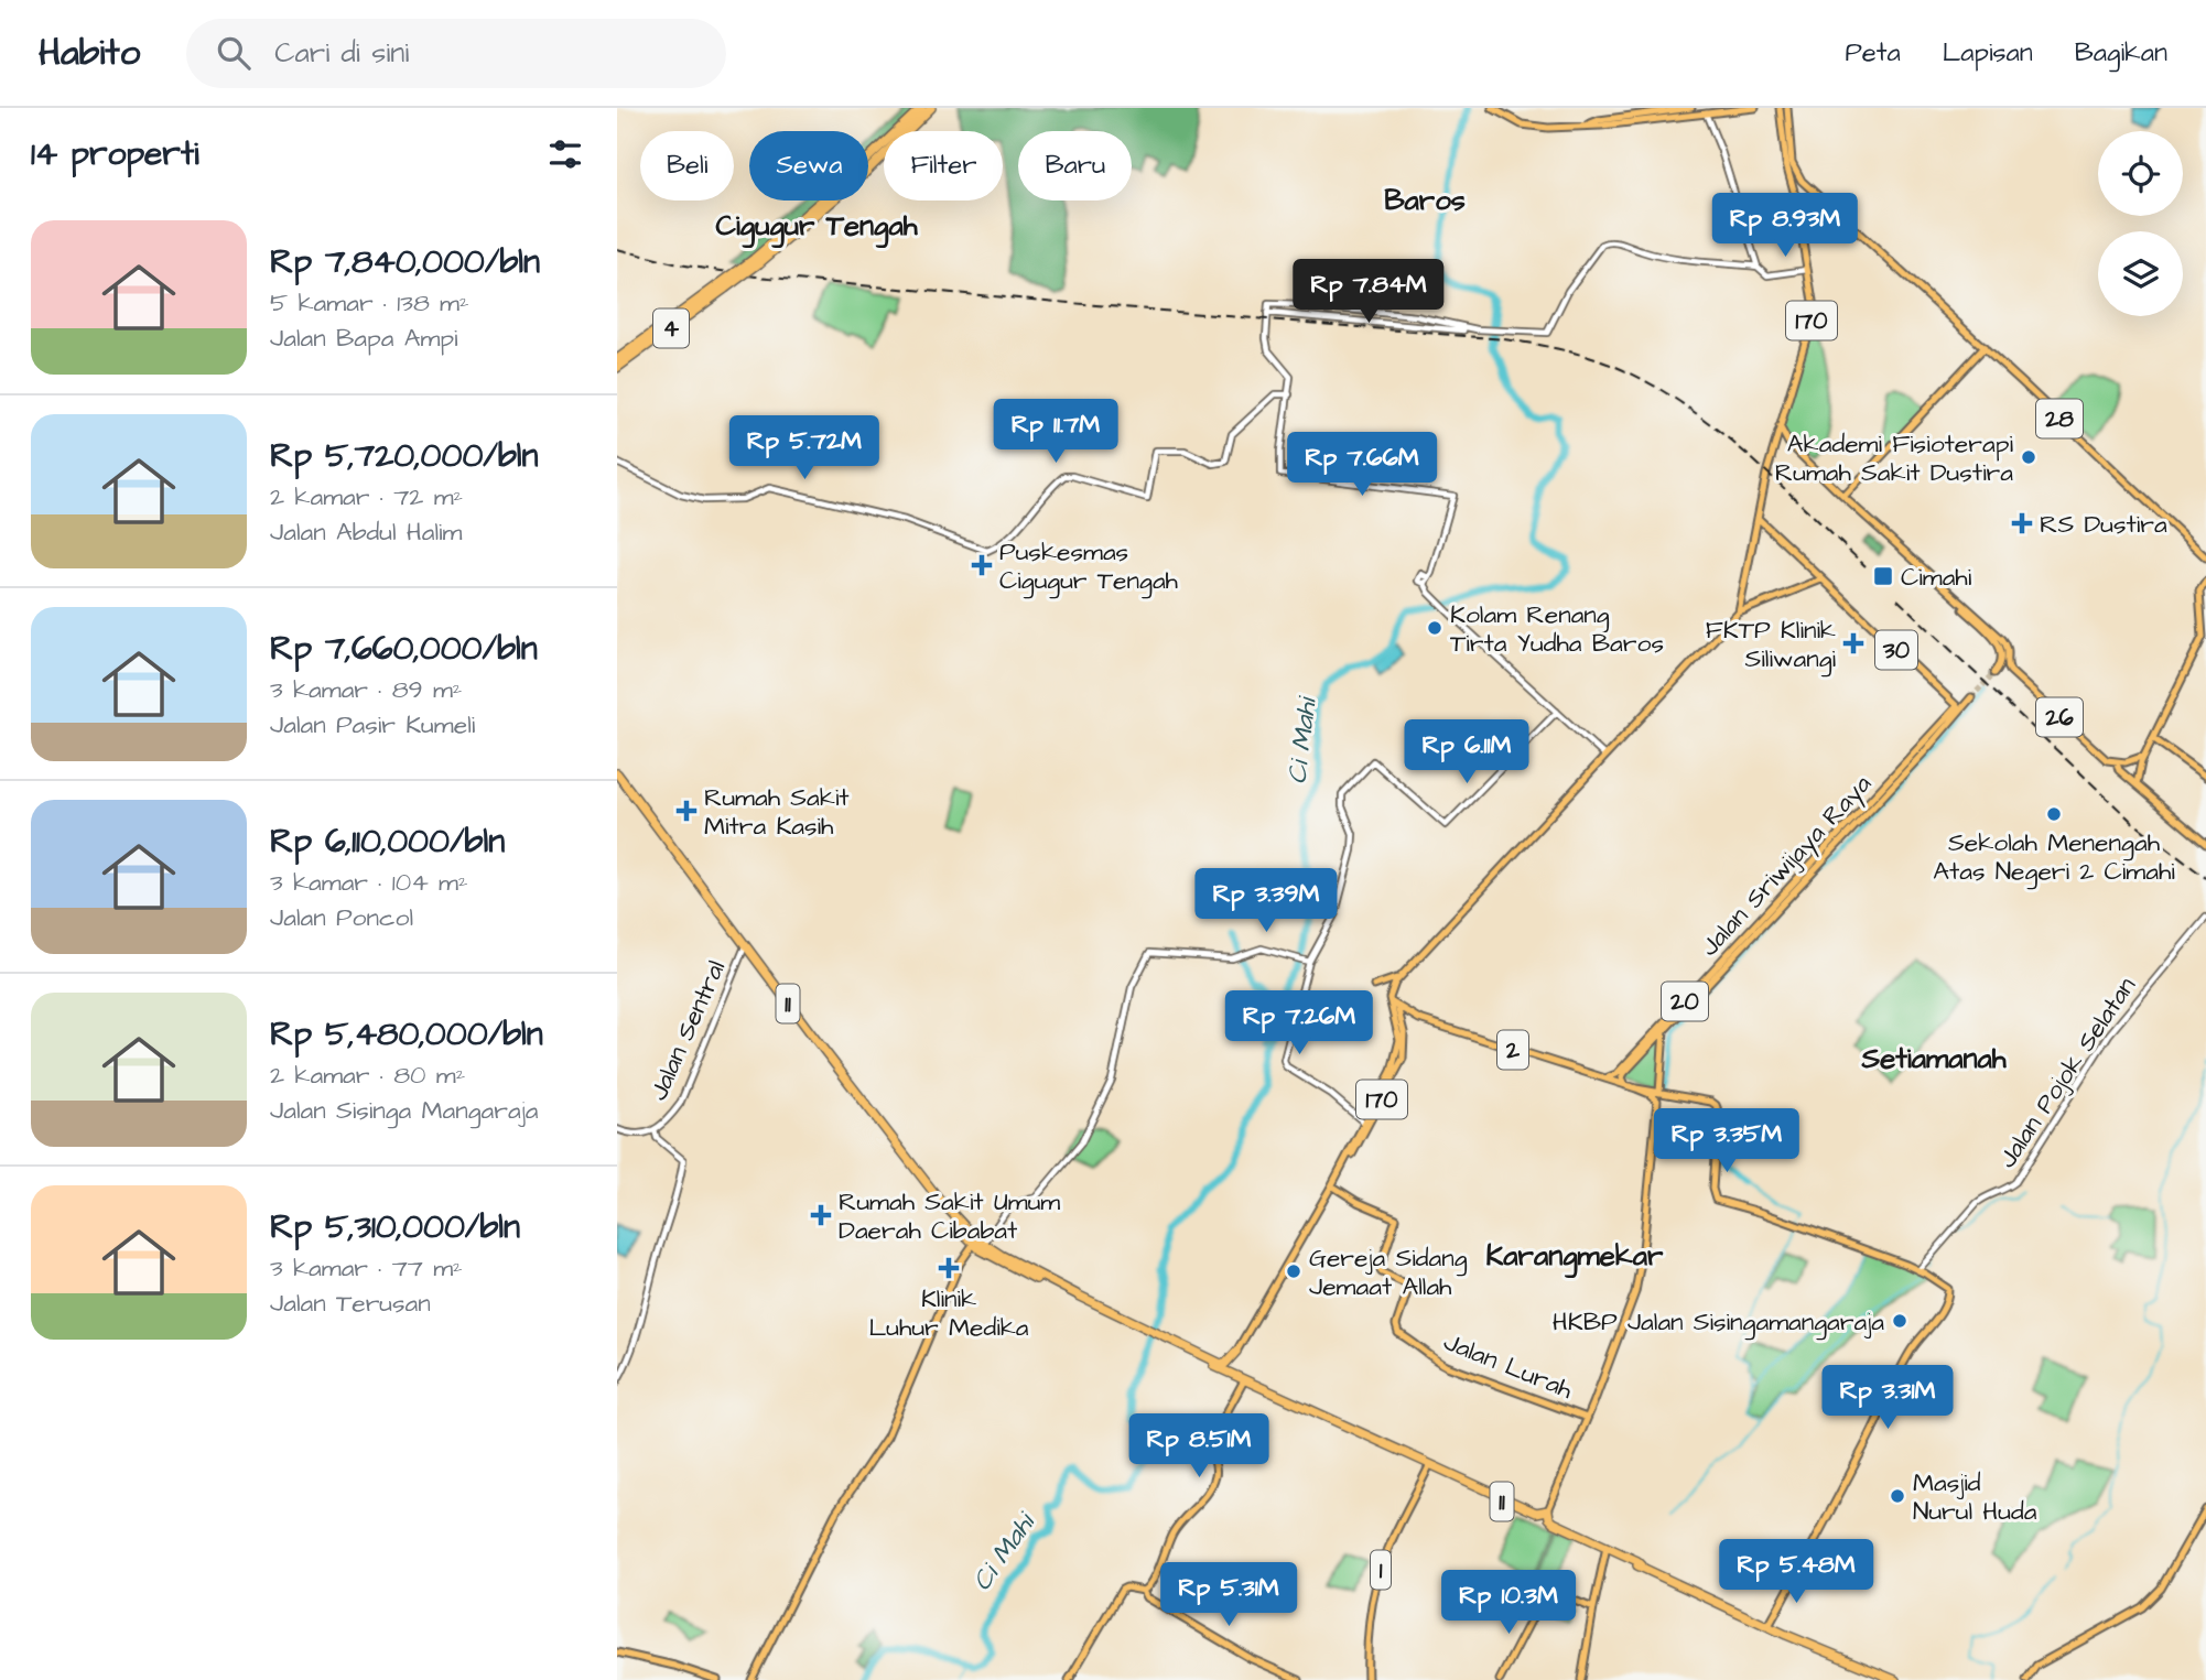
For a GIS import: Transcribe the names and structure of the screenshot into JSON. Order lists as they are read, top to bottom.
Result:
{
  "streets": {
    "highway": ["4", "11"],
    "main road": [
      "170",
      "28",
      "30",
      "26",
      "Jalan Sriwijaya Raya",
      "20",
      "2",
      "Jalan Lurah",
      "1"
    ],
    "street": ["Jalan Sentral", "Jalan Pojok Selatan"]
  },
  "crossings": [
    ["170", "28"],
    ["170", "30"],
    ["170", "11"],
    ["170", "2"],
    ["170", "Jalan Lurah"],
    ["30", "Jalan Sriwijaya Raya"],
    ["Jalan Sriwijaya Raya", "2"],
    ["11", "Jalan Sentral"],
    ["11", "1"]
  ],
  "districts": [
    "Baros",
    "Cigugur Tengah",
    "Setiamanah",
    "Karangmekar"
  ],
  "water": ["Ci Mahi"],
  "places": {
    "other": [
      "Akademi Fisioterapi Rumah Sakit Dustira",
      "Kolam Renang Tirta Yudha Baros",
      "Sekolah Menengah Atas Negeri 2 Cimahi",
      "Gereja Sidang Jemaat Allah",
      "HKBP Jalan Sisingamangaraja",
      "Masjid Nurul Huda"
    ],
    "health": [
      "RS Dustira",
      "Puskesmas Cigugur Tengah",
      "FKTP Klinik Siliwangi",
      "Rumah Sakit Mitra Kasih",
      "Rumah Sakit Umum Daerah Cibabat",
      "Klinik Luhur Medika"
    ],
    "transit": ["Cimahi"]
  },
  "page": {
    "header": "Habito",
    "search": "Cari di sini",
    "nav": ["Peta", "Lapisan", "Bagikan"],
    "heading": "14 properti",
    "chip": [
      "Beli",
      "Sewa",
      "Filter",
      "Baru"
    ],
    "price": [
      "Rp 8.93M",
      "Rp 7.84M",
      "Rp 11.7M",
      "Rp 5.72M",
      "Rp 7.66M",
      "Rp 6.11M",
      "Rp 3.39M",
      "Rp 7.26M",
      "Rp 3.35M",
      "Rp 3.31M",
      "Rp 8.51M",
      "Rp 5.48M",
      "Rp 5.31M",
      "Rp 10.3M"
    ],
    "list": [
      {
        "name": "Rp 7,840,000/bln",
        "note": "5 kamar · 138 m² · Jalan Bapa Ampi"
      },
      {
        "name": "Rp 5,720,000/bln",
        "note": "2 kamar · 72 m² · Jalan Abdul Halim"
      },
      {
        "name": "Rp 7,660,000/bln",
        "note": "3 kamar · 89 m² · Jalan Pasir Kumeli"
      },
      {
        "name": "Rp 6,110,000/bln",
        "note": "3 kamar · 104 m² · Jalan Poncol"
      },
      {
        "name": "Rp 5,480,000/bln",
        "note": "2 kamar · 80 m² · Jalan Sisinga Mangaraja"
      },
      {
        "name": "Rp 5,310,000/bln",
        "note": "3 kamar · 77 m² · Jalan Terusan"
      }
    ]
  }
}
